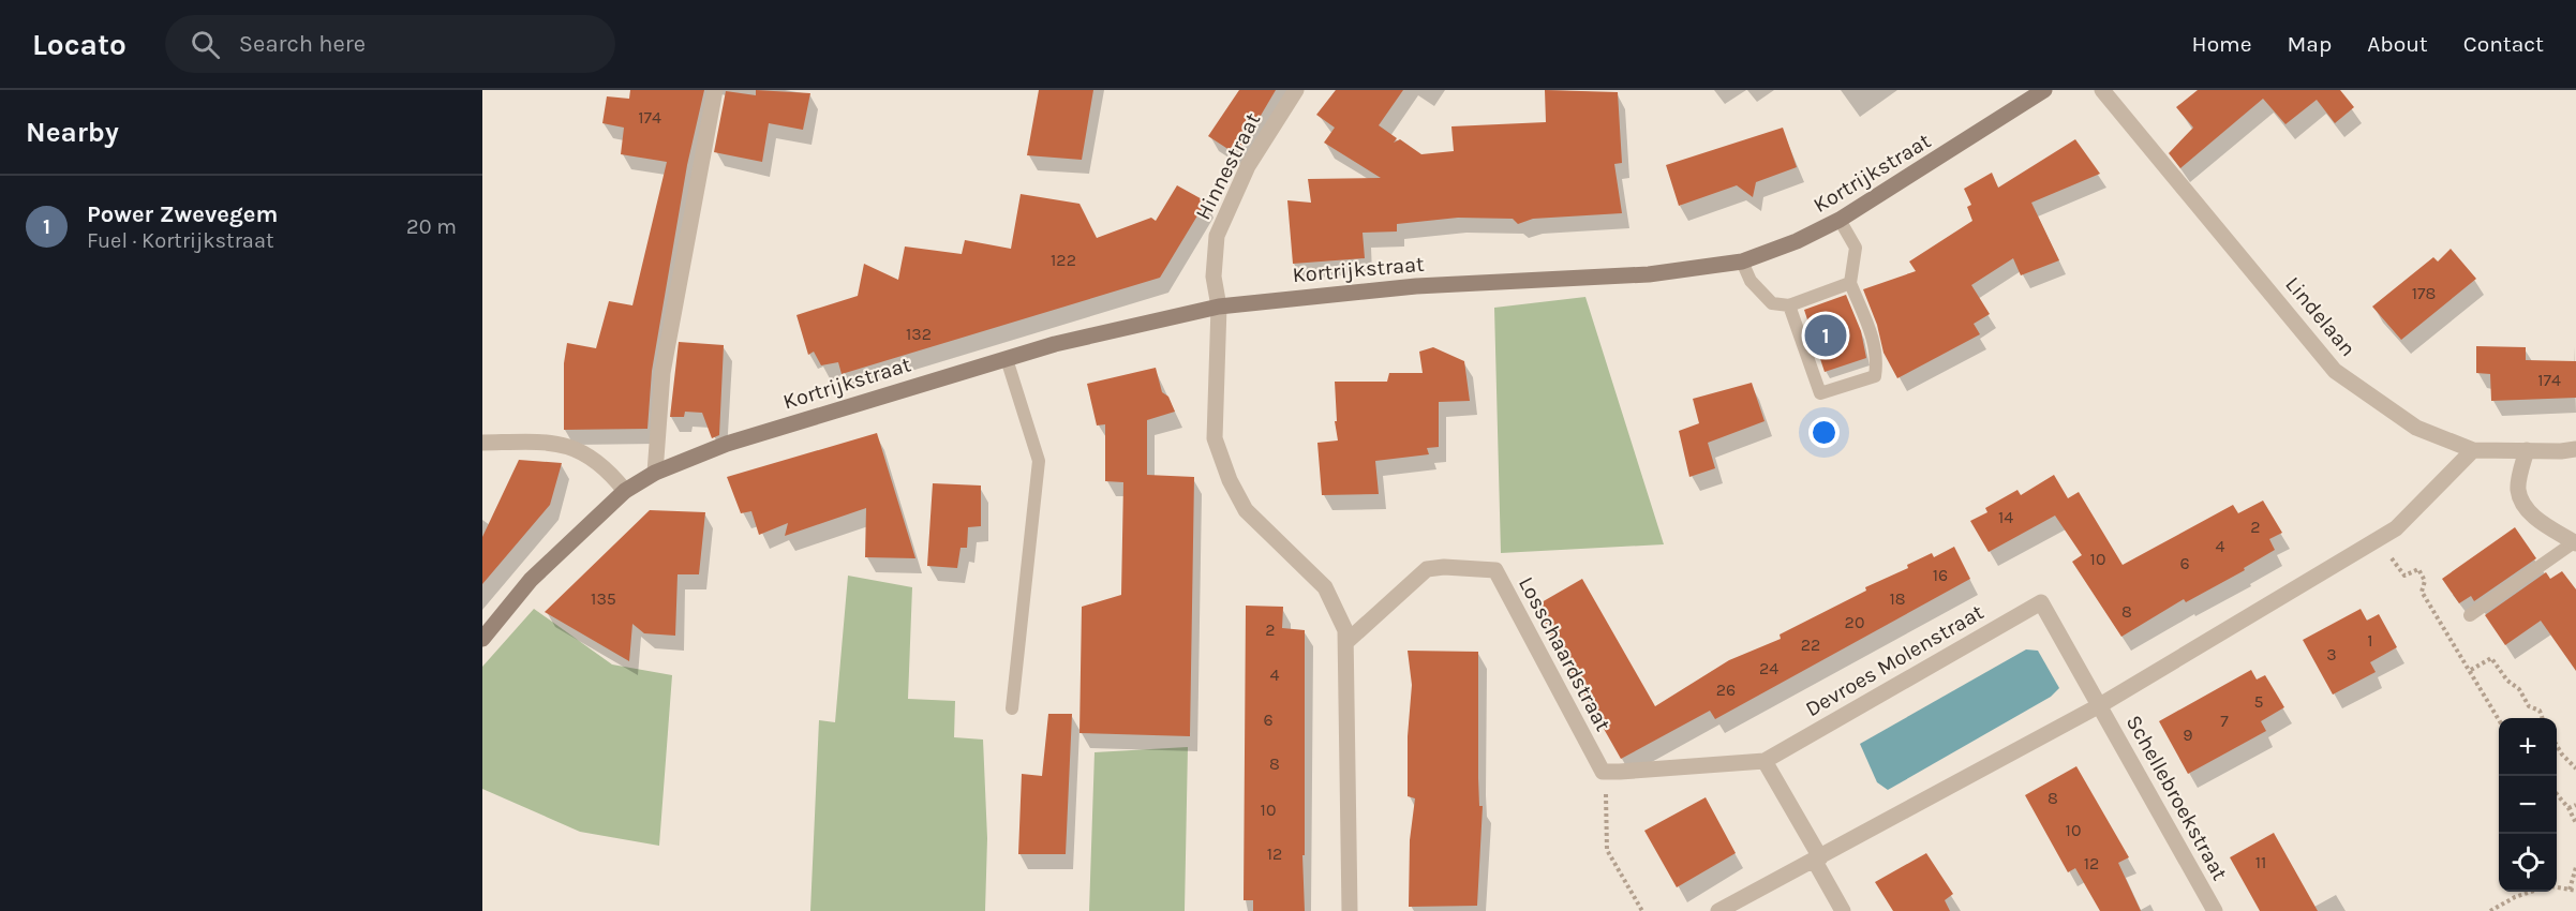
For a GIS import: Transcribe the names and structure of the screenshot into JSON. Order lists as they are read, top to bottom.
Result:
{
  "streets": {
    "main road": ["Kortrijkstraat"],
    "street": [
      "Hinnestraat",
      "Lindelaan",
      "Losschaardstraat",
      "Devroes Molenstraat",
      "Schellebroekstraat"
    ]
  },
  "crossings": [
    ["Hinnestraat", "Kortrijkstraat"],
    ["Devroes Molenstraat", "Schellebroekstraat"]
  ],
  "house_numbers": [
    "174",
    "122",
    "178",
    "132",
    "174",
    "14",
    "2",
    "4",
    "10",
    "6",
    "16",
    "135",
    "18",
    "8",
    "20",
    "2",
    "1",
    "22",
    "3",
    "24",
    "4",
    "26",
    "5",
    "6",
    "7",
    "9",
    "8",
    "8",
    "10",
    "10",
    "12",
    "11",
    "12"
  ],
  "page": {
    "header": "Locato",
    "search": "Search here",
    "nav": [
      "Home",
      "Map",
      "About",
      "Contact"
    ],
    "heading": "Nearby",
    "list": [
      {
        "mark": "1",
        "name": "Power Zwevegem",
        "note": "Fuel · Kortrijkstraat",
        "value": "20 m"
      }
    ],
    "pins": "1",
    "map_buttons": ["+", "−"]
  }
}
